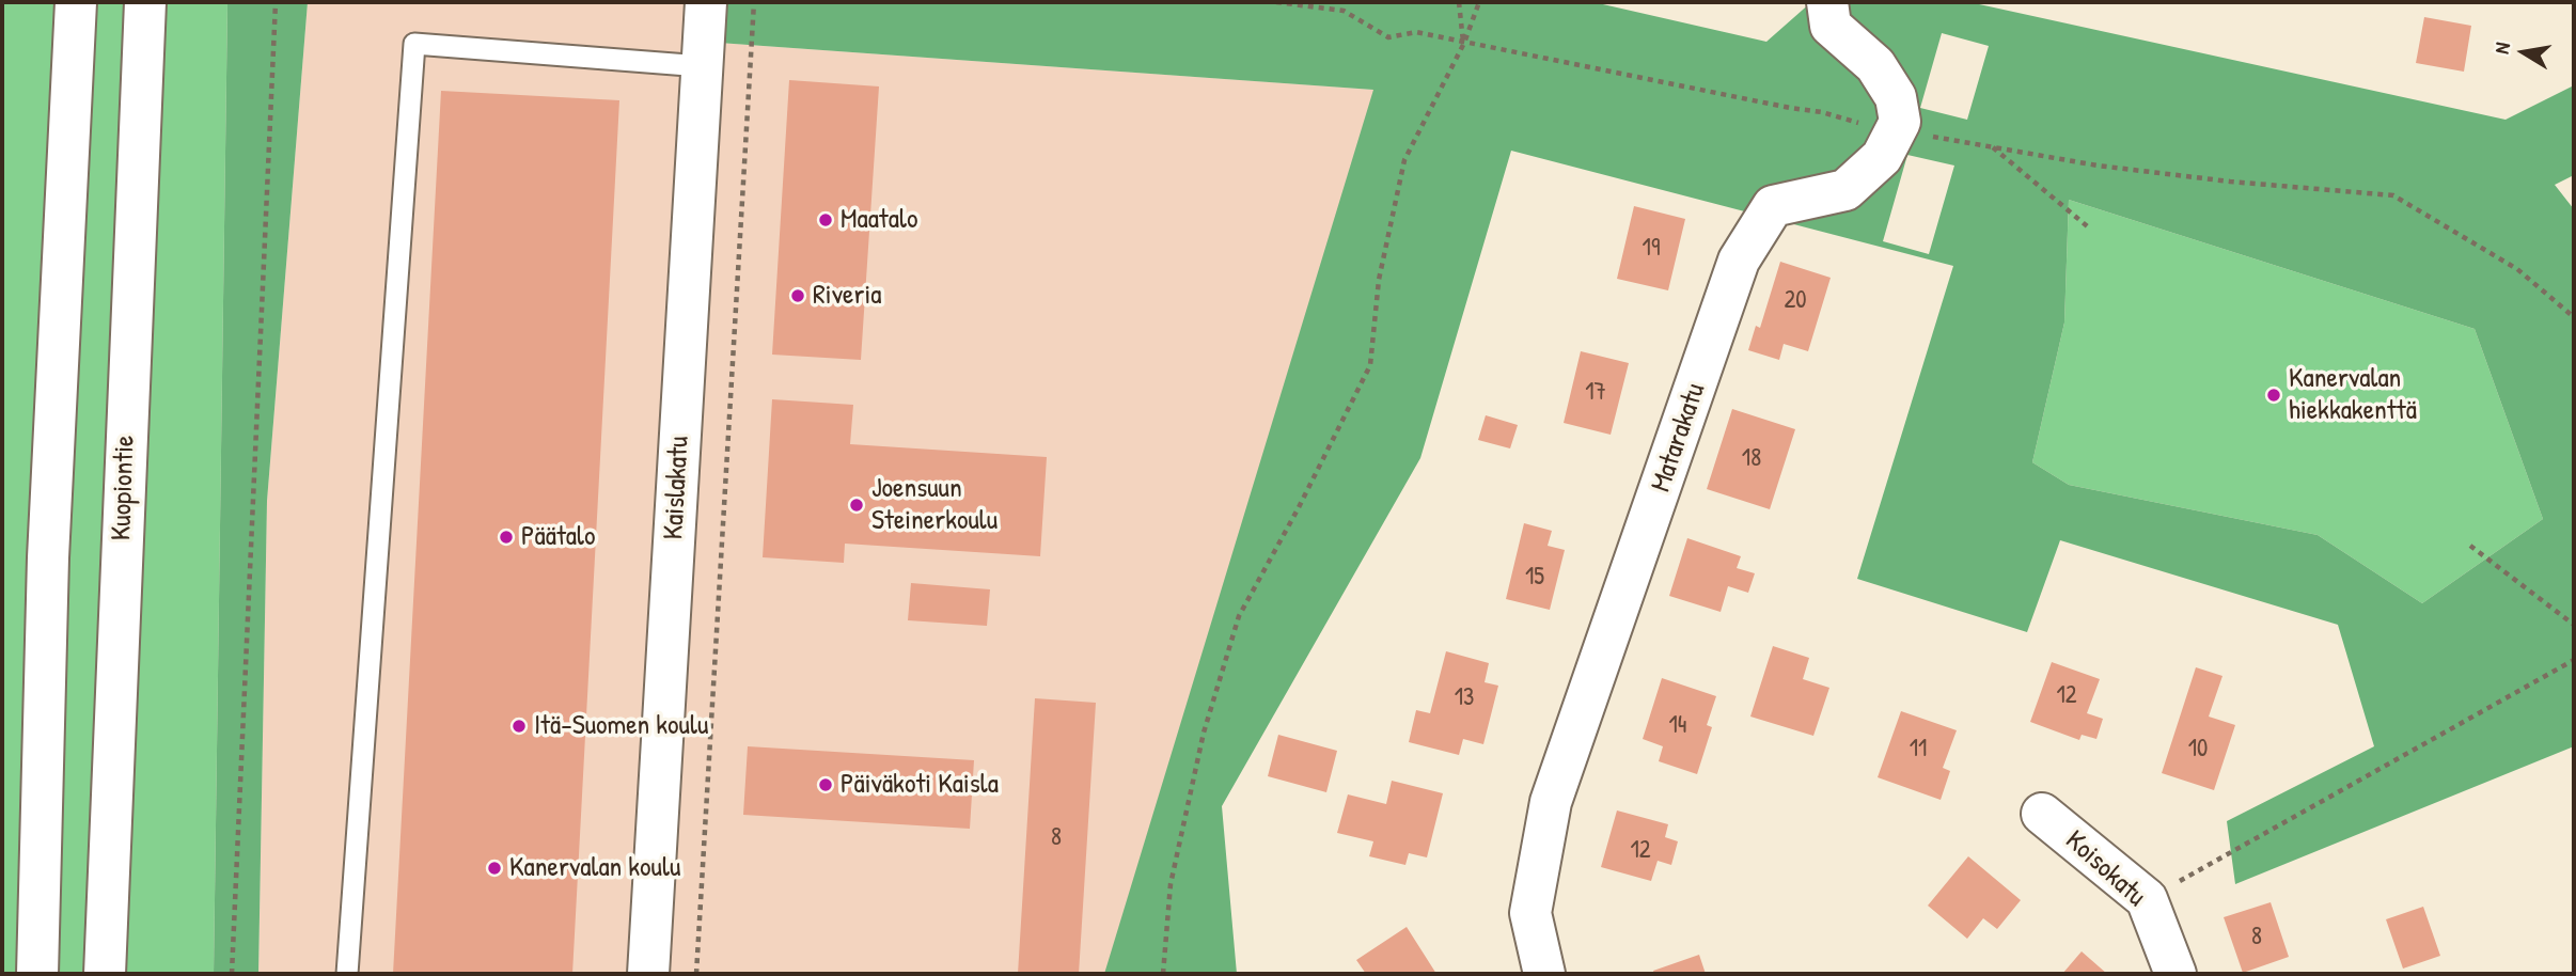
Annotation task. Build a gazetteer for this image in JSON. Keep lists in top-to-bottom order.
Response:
{
  "streets": {
    "main road": [
      "Matarakatu",
      "Kuopiontie",
      "Kaislakatu",
      "Koisokatu"
    ]
  },
  "places": [
    "Maatalo",
    "Riveria",
    "Kanervalan hiekkakenttä",
    "Joensuun Steinerkoulu",
    "Päätalo",
    "Itä-Suomen koulu",
    "Päiväkoti Kaisla",
    "Kanervalan koulu"
  ],
  "house_numbers": [
    "19",
    "20",
    "17",
    "18",
    "15",
    "12",
    "13",
    "14",
    "11",
    "10",
    "8",
    "12",
    "8"
  ],
  "north": "left"
}
